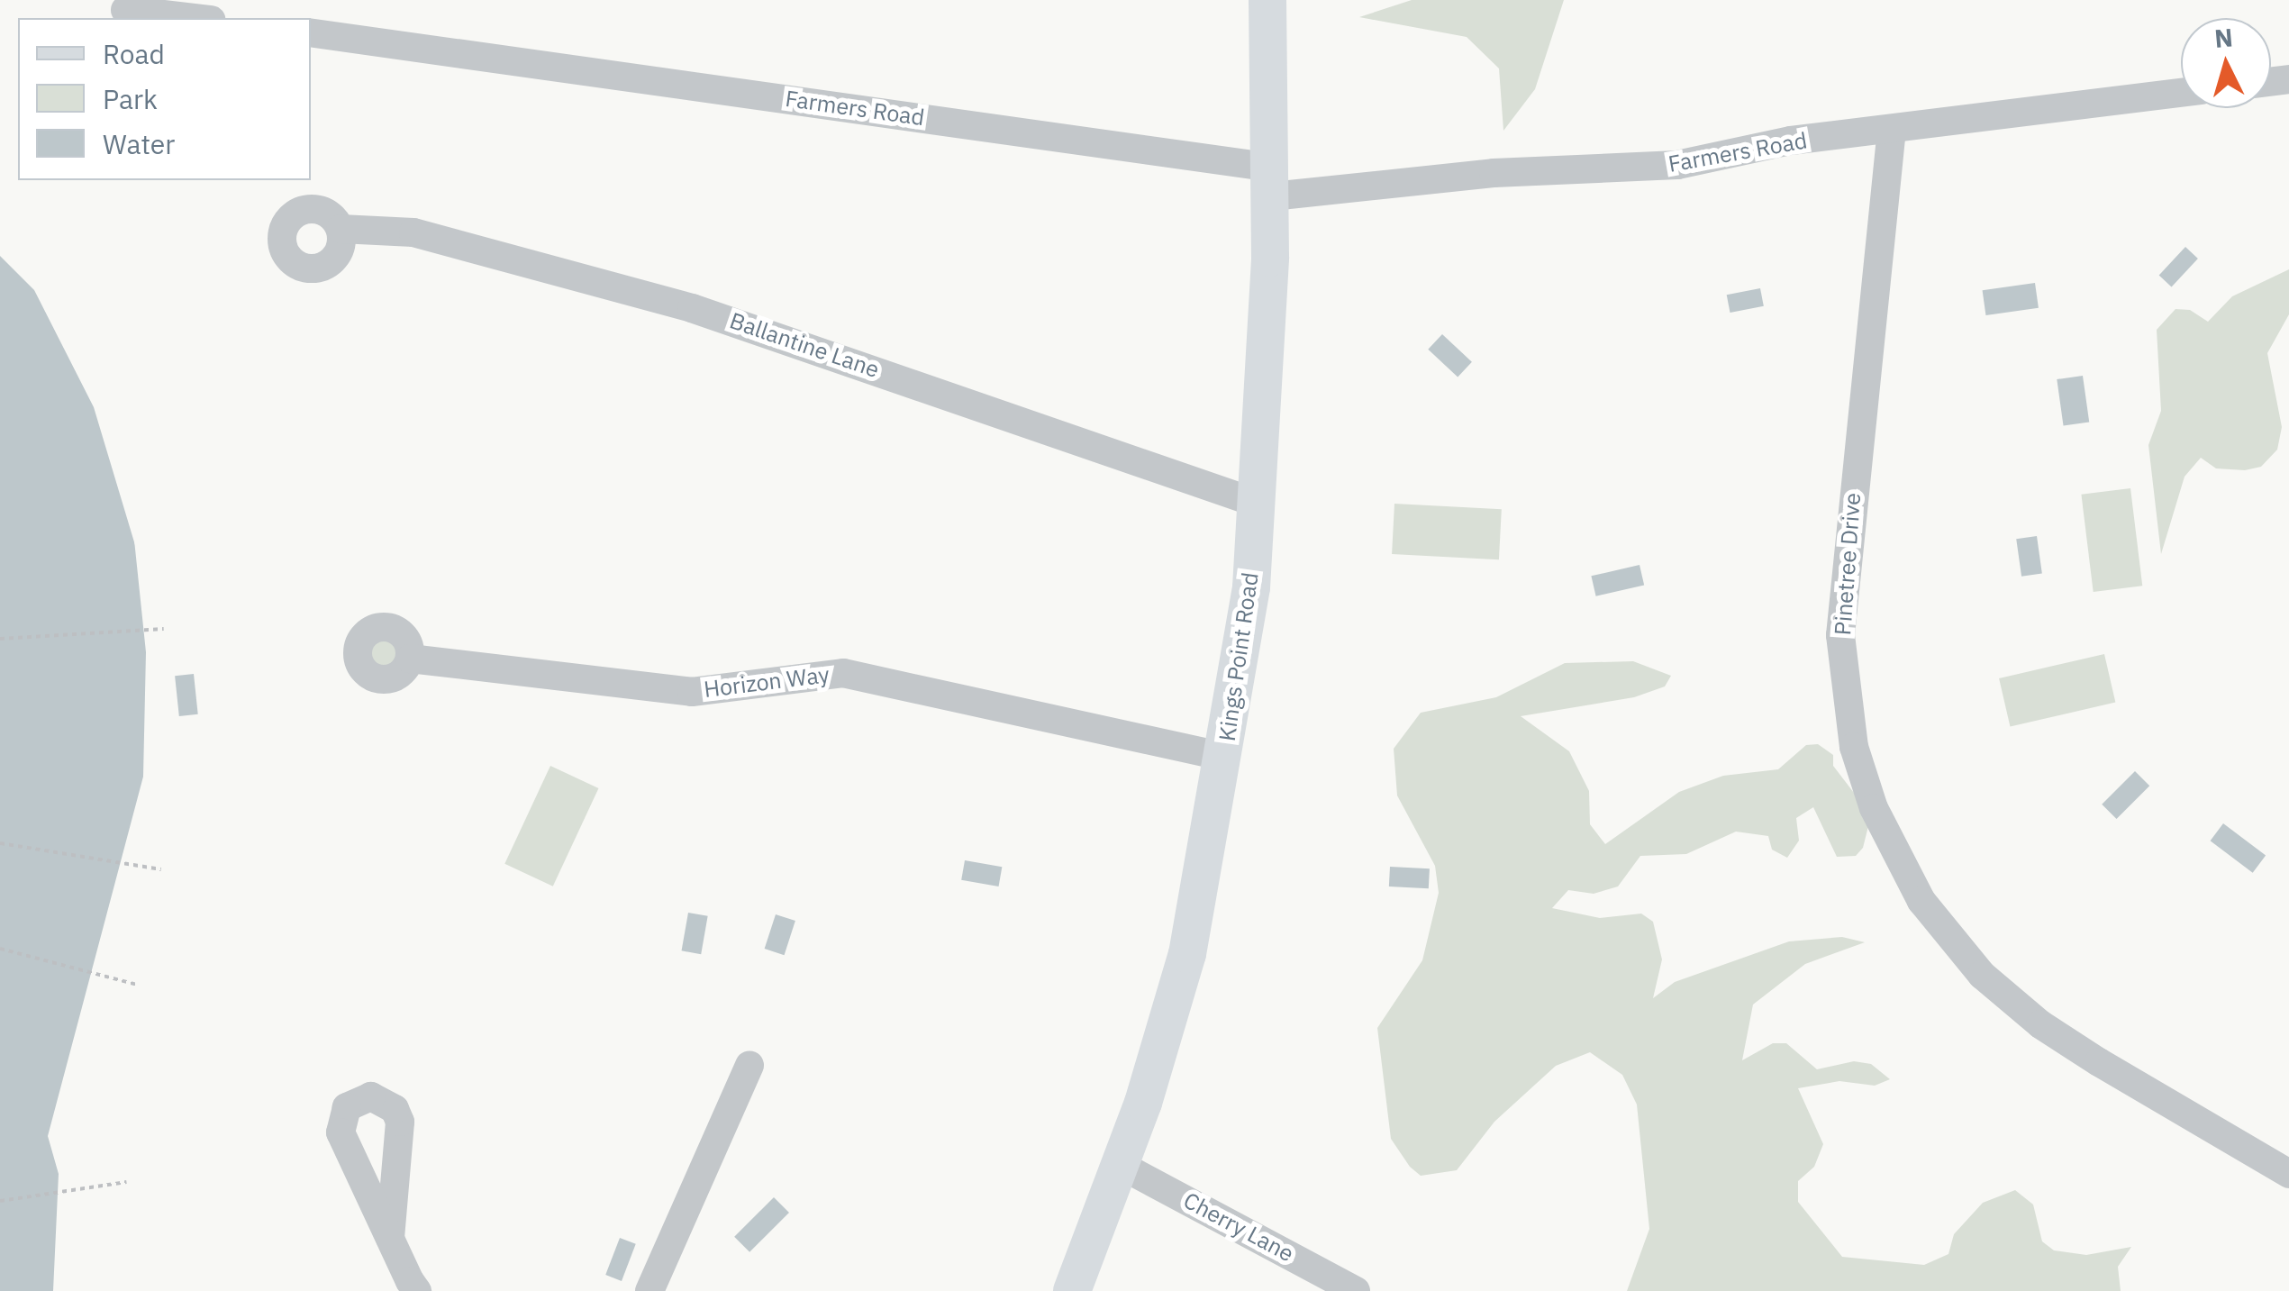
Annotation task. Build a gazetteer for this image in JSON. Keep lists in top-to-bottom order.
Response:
{
  "streets": {
    "main road": ["Kings Point Road"],
    "street": [
      "Farmers Road",
      "Ballantine Lane",
      "Pinetree Drive",
      "Horizon Way",
      "Cherry Lane"
    ]
  },
  "crossings": [
    ["Farmers Road", "Pinetree Drive"],
    ["Farmers Road", "Kings Point Road"],
    ["Ballantine Lane", "Kings Point Road"],
    ["Kings Point Road", "Horizon Way"],
    ["Kings Point Road", "Cherry Lane"]
  ],
  "legend": ["Road", "Park", "Water"],
  "north": "top"
}
